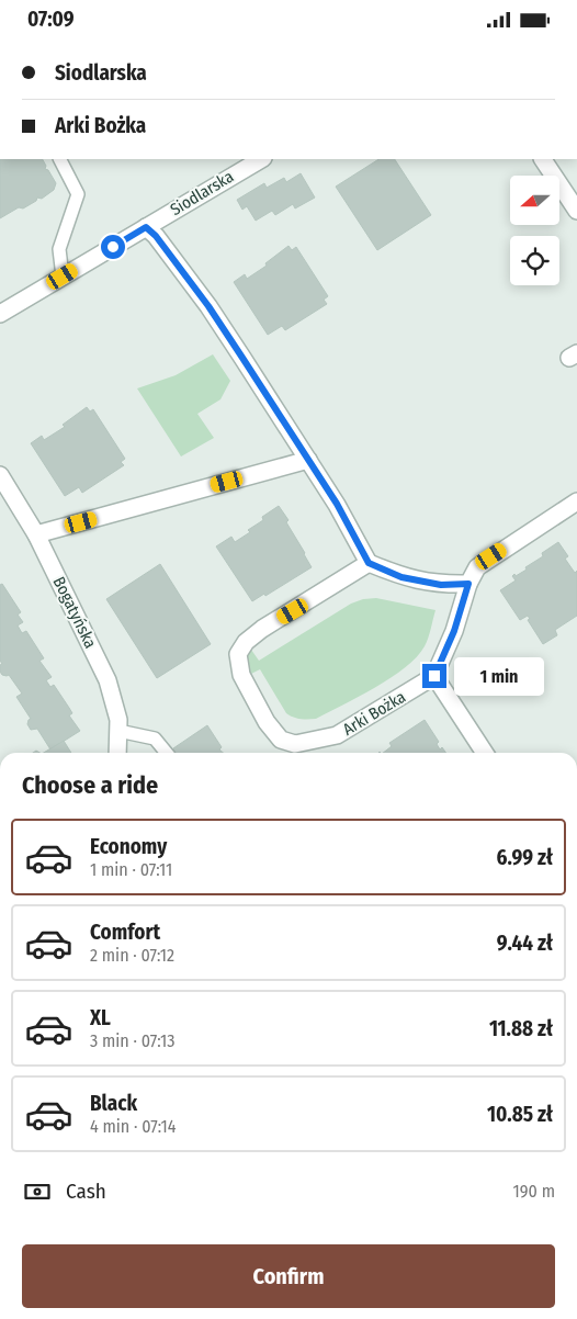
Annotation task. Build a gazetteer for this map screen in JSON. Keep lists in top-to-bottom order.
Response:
{
  "streets": {
    "street": ["Siodlarska", "Bogatyńska", "Arki Bożka"]
  },
  "north": "left",
  "page": {
    "status": "07:09",
    "banner": ["Siodlarska", "Arki Bożka"],
    "bubble": "1 min",
    "heading": "Choose a ride",
    "list": [
      {
        "name": "Economy",
        "note": "1 min · 07:11",
        "value": "6.99 zł"
      },
      {
        "name": "Comfort",
        "note": "2 min · 07:12",
        "value": "9.44 zł"
      },
      {
        "name": "XL",
        "note": "3 min · 07:13",
        "value": "11.88 zł"
      },
      {
        "name": "Black",
        "note": "4 min · 07:14",
        "value": "10.85 zł"
      }
    ],
    "pay": ["Cash", "190 m"],
    "buttons": "Confirm"
  }
}
